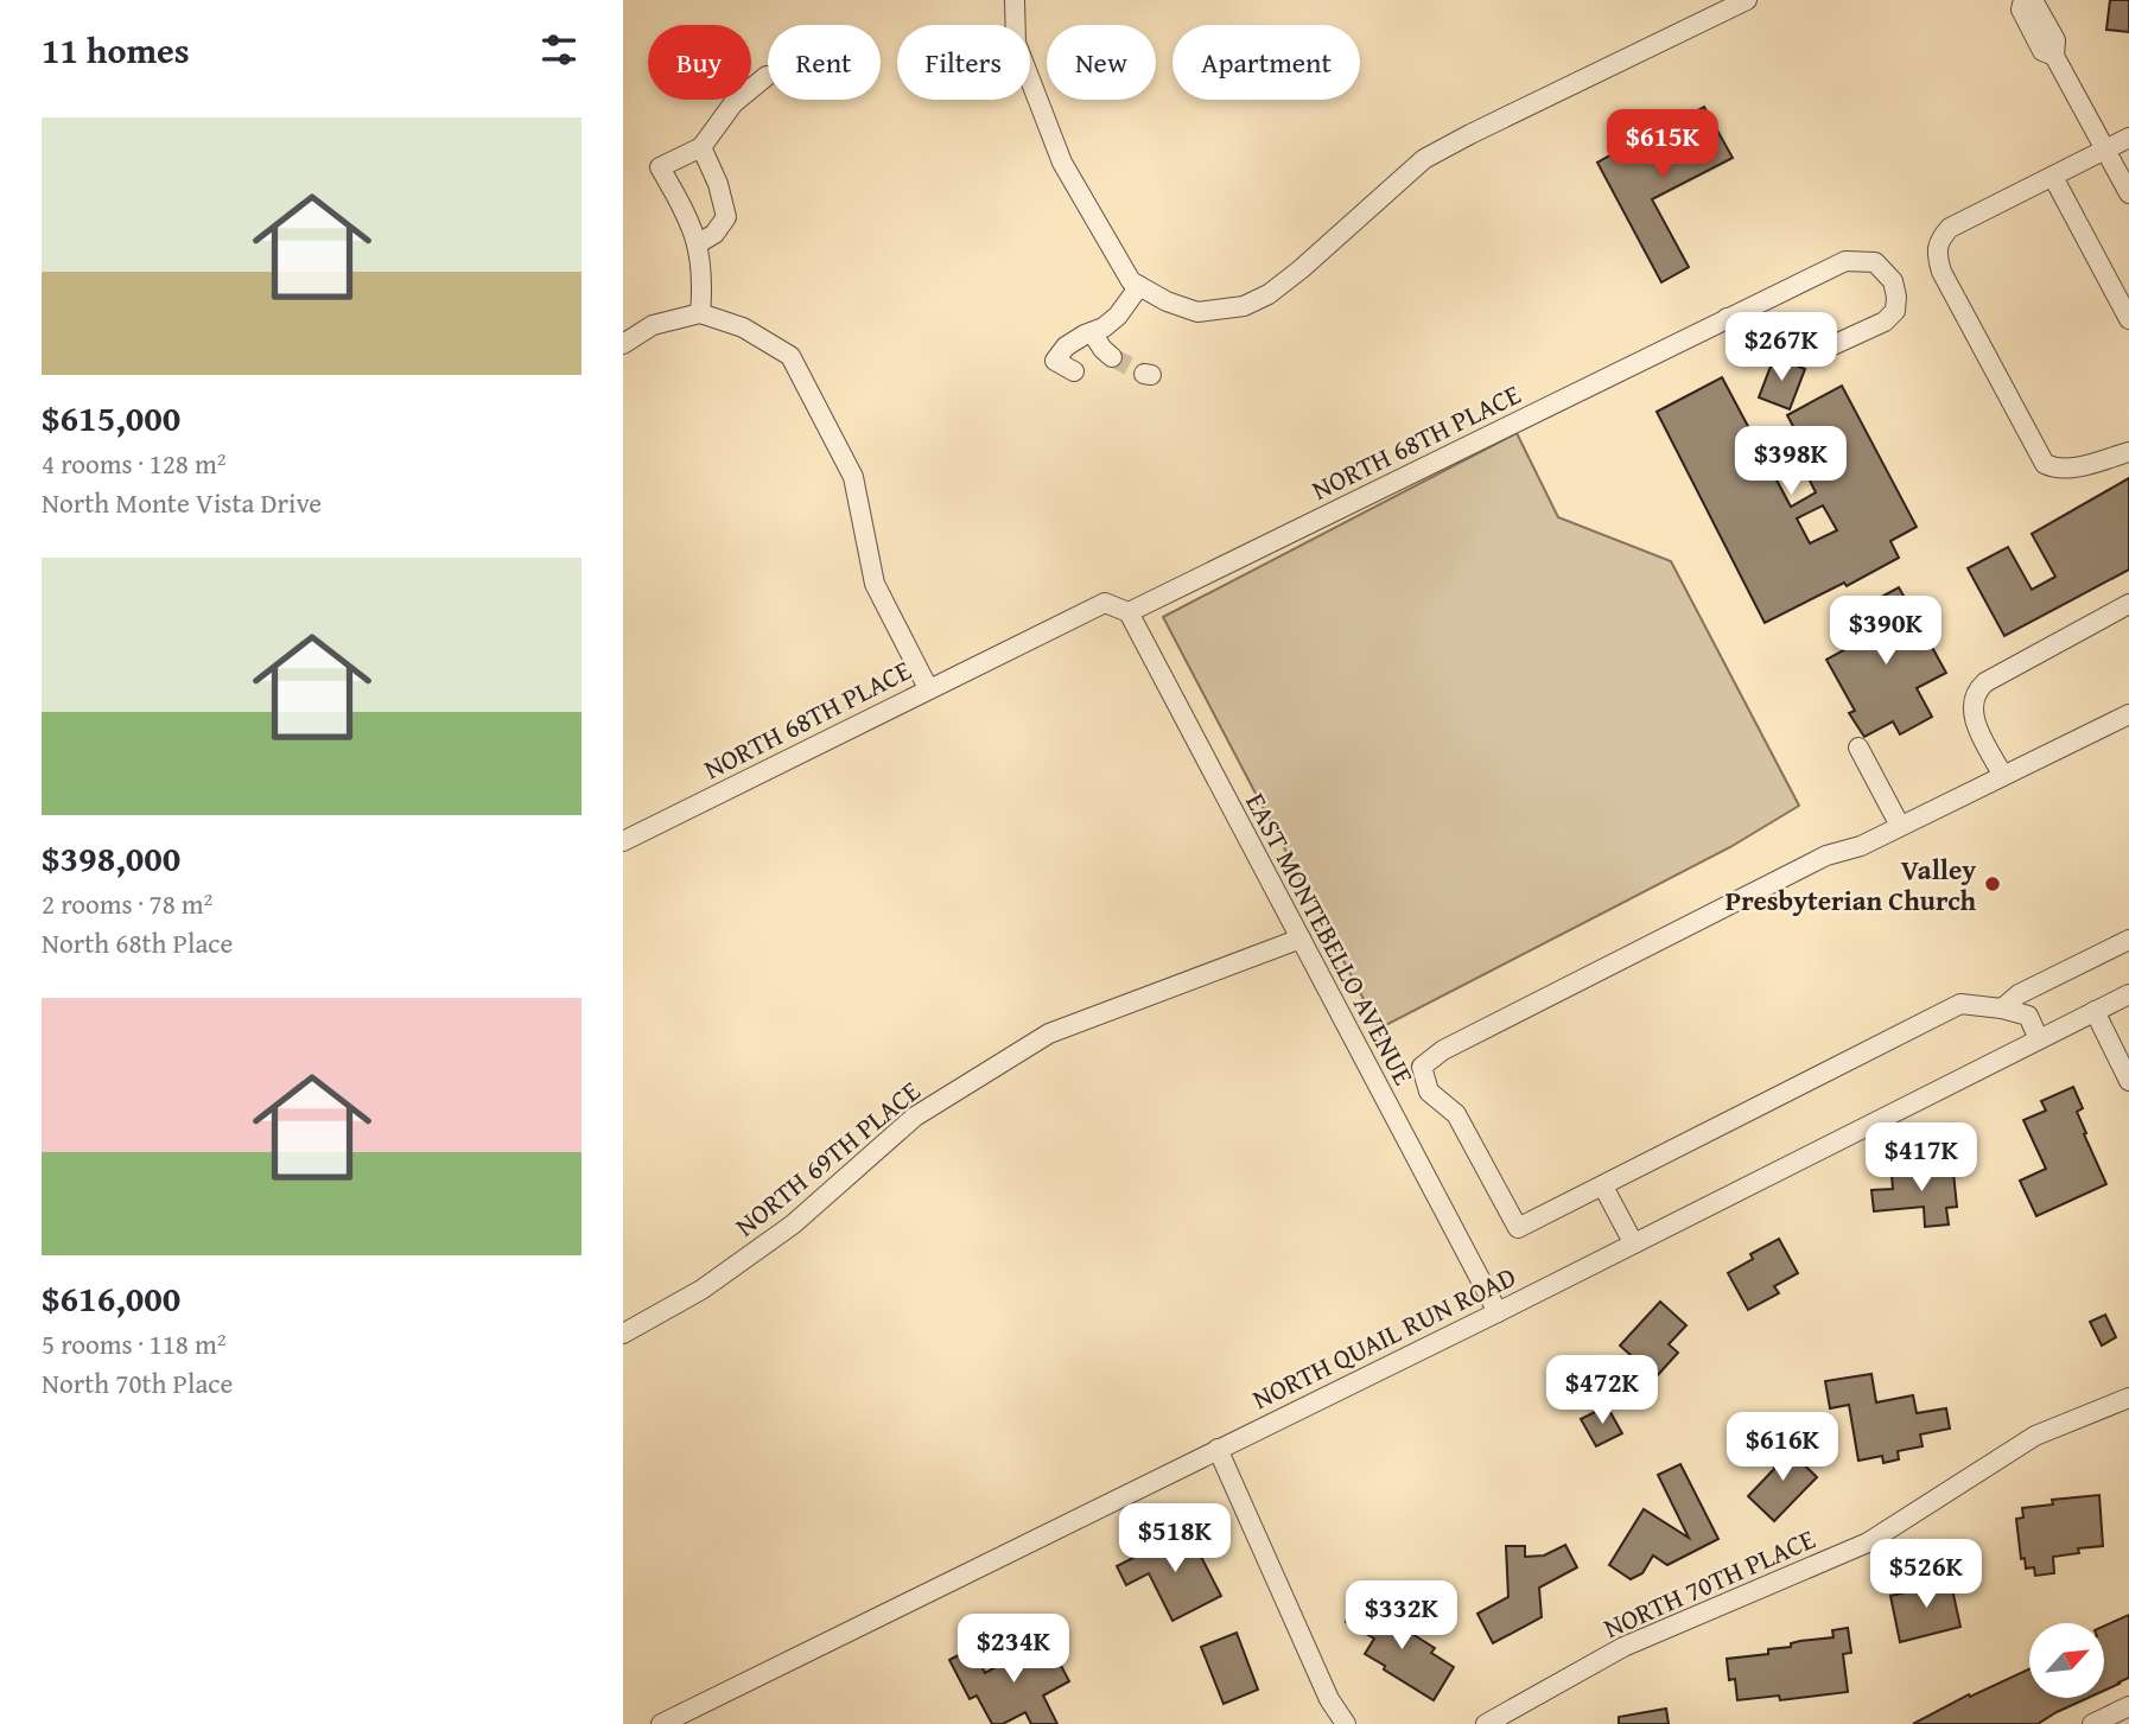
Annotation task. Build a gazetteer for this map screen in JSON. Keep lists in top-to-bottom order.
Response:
{
  "streets": {
    "street": [
      "NORTH 68TH PLACE",
      "EAST MONTEBELLO AVENUE",
      "NORTH 69TH PLACE",
      "NORTH QUAIL RUN ROAD",
      "NORTH 70TH PLACE"
    ]
  },
  "crossings": [
    ["NORTH 68TH PLACE", "EAST MONTEBELLO AVENUE"],
    ["EAST MONTEBELLO AVENUE", "NORTH 69TH PLACE"],
    ["EAST MONTEBELLO AVENUE", "NORTH QUAIL RUN ROAD"]
  ],
  "places": ["Valley Presbyterian Church"],
  "north": "top right",
  "page": {
    "heading": "11 homes",
    "chip": [
      "Buy",
      "Rent",
      "Filters",
      "New",
      "Apartment"
    ],
    "list": [
      {
        "name": "$615,000",
        "note": "4 rooms · 128 m² · North Monte Vista Drive"
      },
      {
        "name": "$398,000",
        "note": "2 rooms · 78 m² · North 68th Place"
      },
      {
        "name": "$616,000",
        "note": "5 rooms · 118 m² · North 70th Place"
      }
    ],
    "price": [
      "$615K",
      "$267K",
      "$398K",
      "$390K",
      "$417K",
      "$472K",
      "$616K",
      "$518K",
      "$526K",
      "$332K",
      "$234K"
    ]
  }
}
